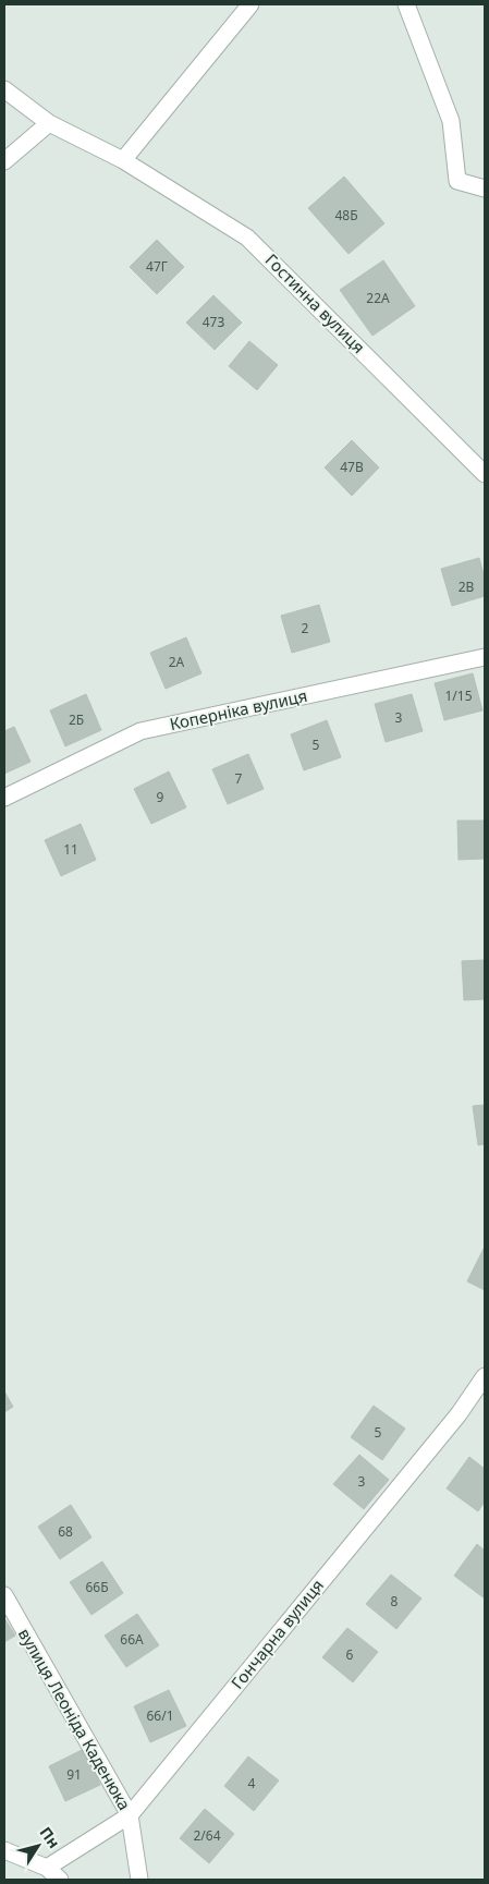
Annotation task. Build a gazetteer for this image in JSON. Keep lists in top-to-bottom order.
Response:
{
  "streets": {
    "street": [
      "Гостинна вулиця",
      "Коперніка вулиця",
      "Гончарна вулиця",
      "вулиця Леоніда Каденюка"
    ]
  },
  "crossings": [
    ["Гончарна вулиця", "вулиця Леоніда Каденюка"]
  ],
  "house_numbers": [
    "48Б",
    "47Г",
    "22А",
    "47З",
    "47В",
    "2В",
    "2",
    "2А",
    "1/15",
    "3",
    "2Б",
    "5",
    "7",
    "9",
    "11",
    "5",
    "3",
    "68",
    "66Б",
    "8",
    "66А",
    "6",
    "66/1",
    "91",
    "4",
    "2/64"
  ],
  "north": "top right"
}
